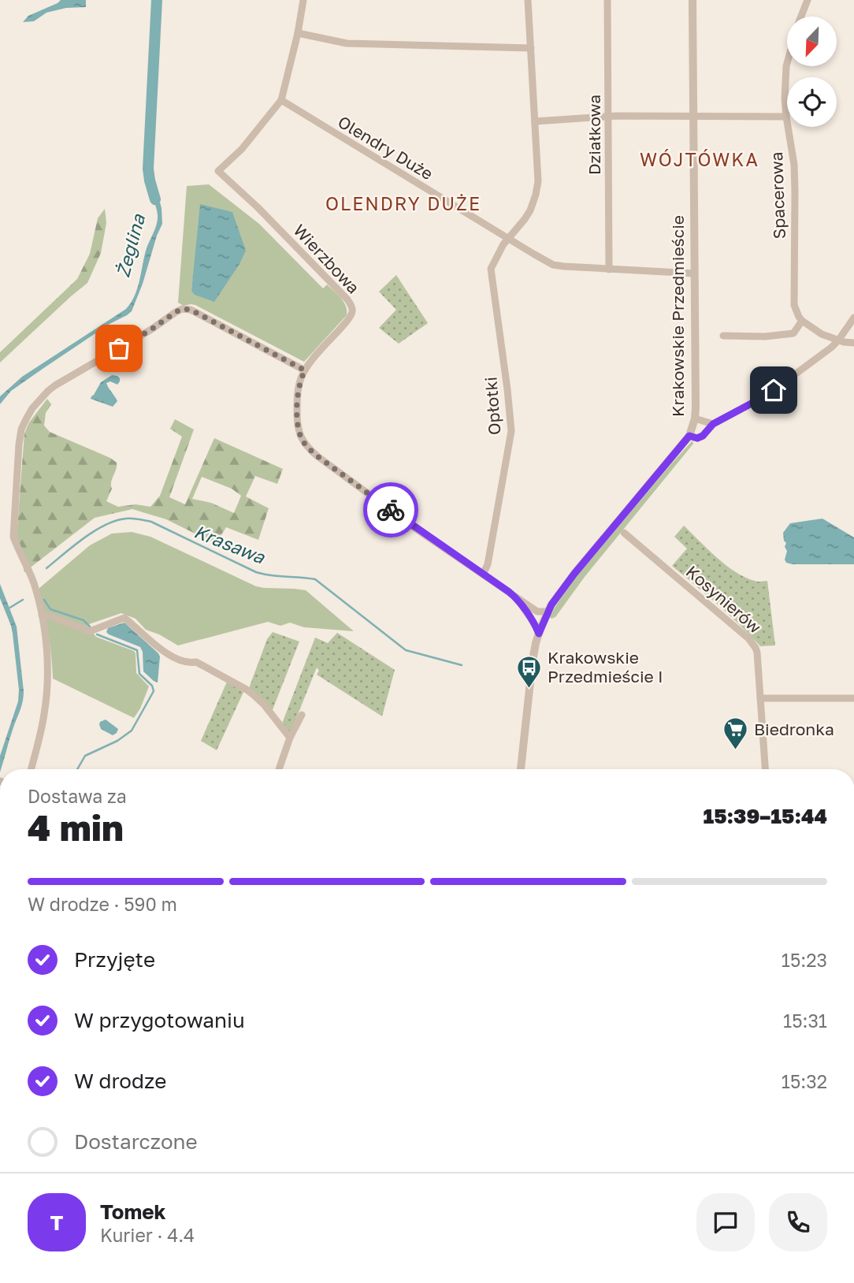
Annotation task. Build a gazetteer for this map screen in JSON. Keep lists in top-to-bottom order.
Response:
{
  "streets": {
    "street": [
      "Działkowa",
      "Olendry Duże",
      "Spacerowa",
      "Wierzbowa",
      "Krakowskie Przedmieście",
      "Opłotki",
      "Kosynierów"
    ]
  },
  "crossings": [
    ["Działkowa", "Olendry Duże"],
    ["Olendry Duże", "Wierzbowa"],
    ["Olendry Duże", "Krakowskie Przedmieście"],
    ["Olendry Duże", "Opłotki"],
    ["Wierzbowa", "Krakowskie Przedmieście"],
    ["Wierzbowa", "Opłotki"]
  ],
  "districts": ["WÓJTÓWKA", "OLENDRY DUŻE"],
  "water": ["Żeglina", "Krasawa"],
  "places": {
    "bus stop": ["Krakowskie Przedmieście I"],
    "supermarket": ["Biedronka"]
  },
  "north": "bottom left",
  "page": {
    "heading": ["4 min", "Dostawa za", "15:39–15:44"],
    "panel": ["Tomek", "Kurier · 4.4"],
    "bar": "W drodze · 590 m",
    "list": [
      ["Przyjęte", "15:23"],
      ["W przygotowaniu", "15:31"],
      ["W drodze", "15:32"],
      "Dostarczone"
    ],
    "round": "T"
  }
}
